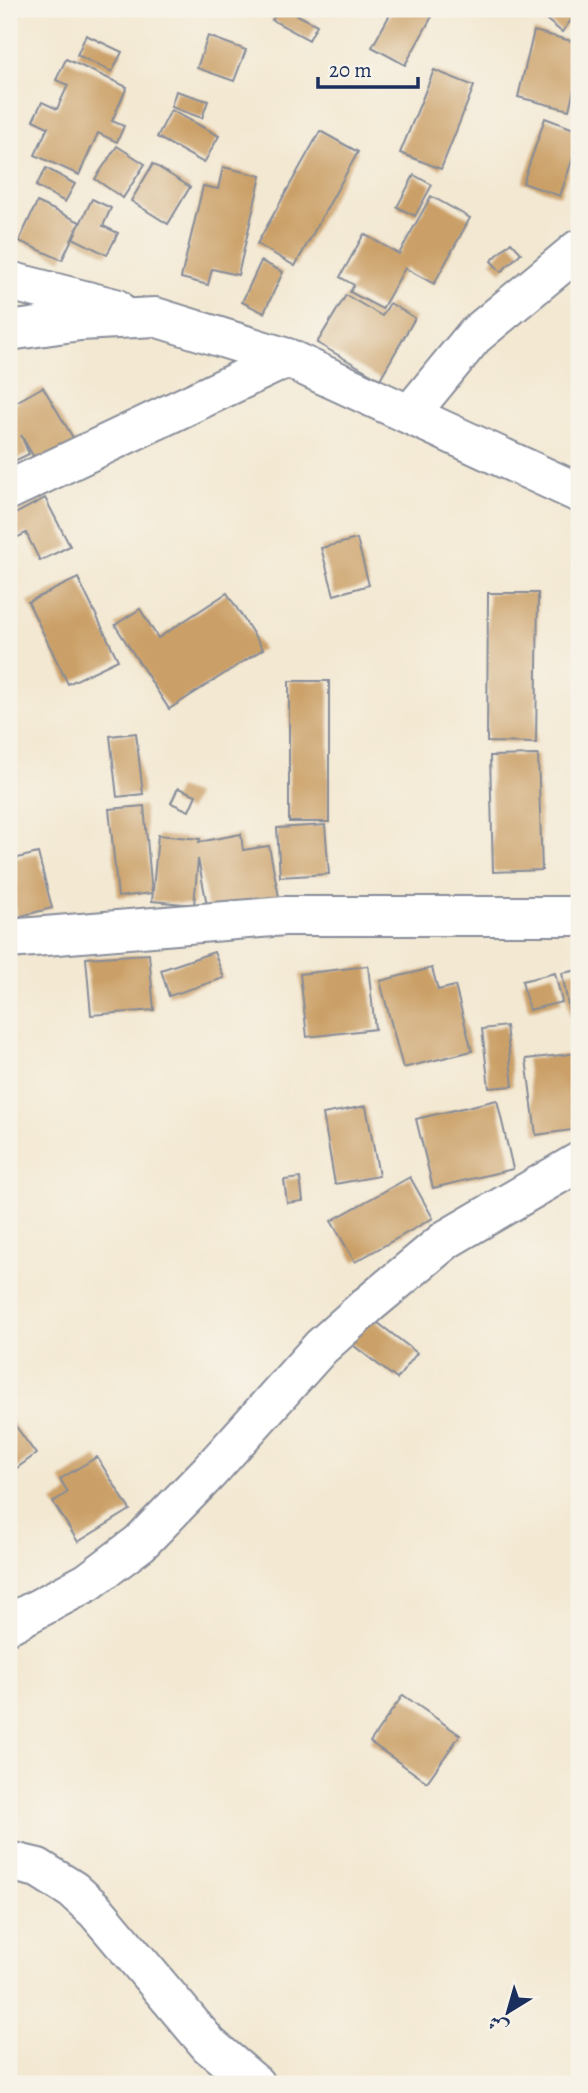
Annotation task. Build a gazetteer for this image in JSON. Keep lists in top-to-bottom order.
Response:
{
  "scale_bar": "20 m",
  "north": "bottom left"
}
